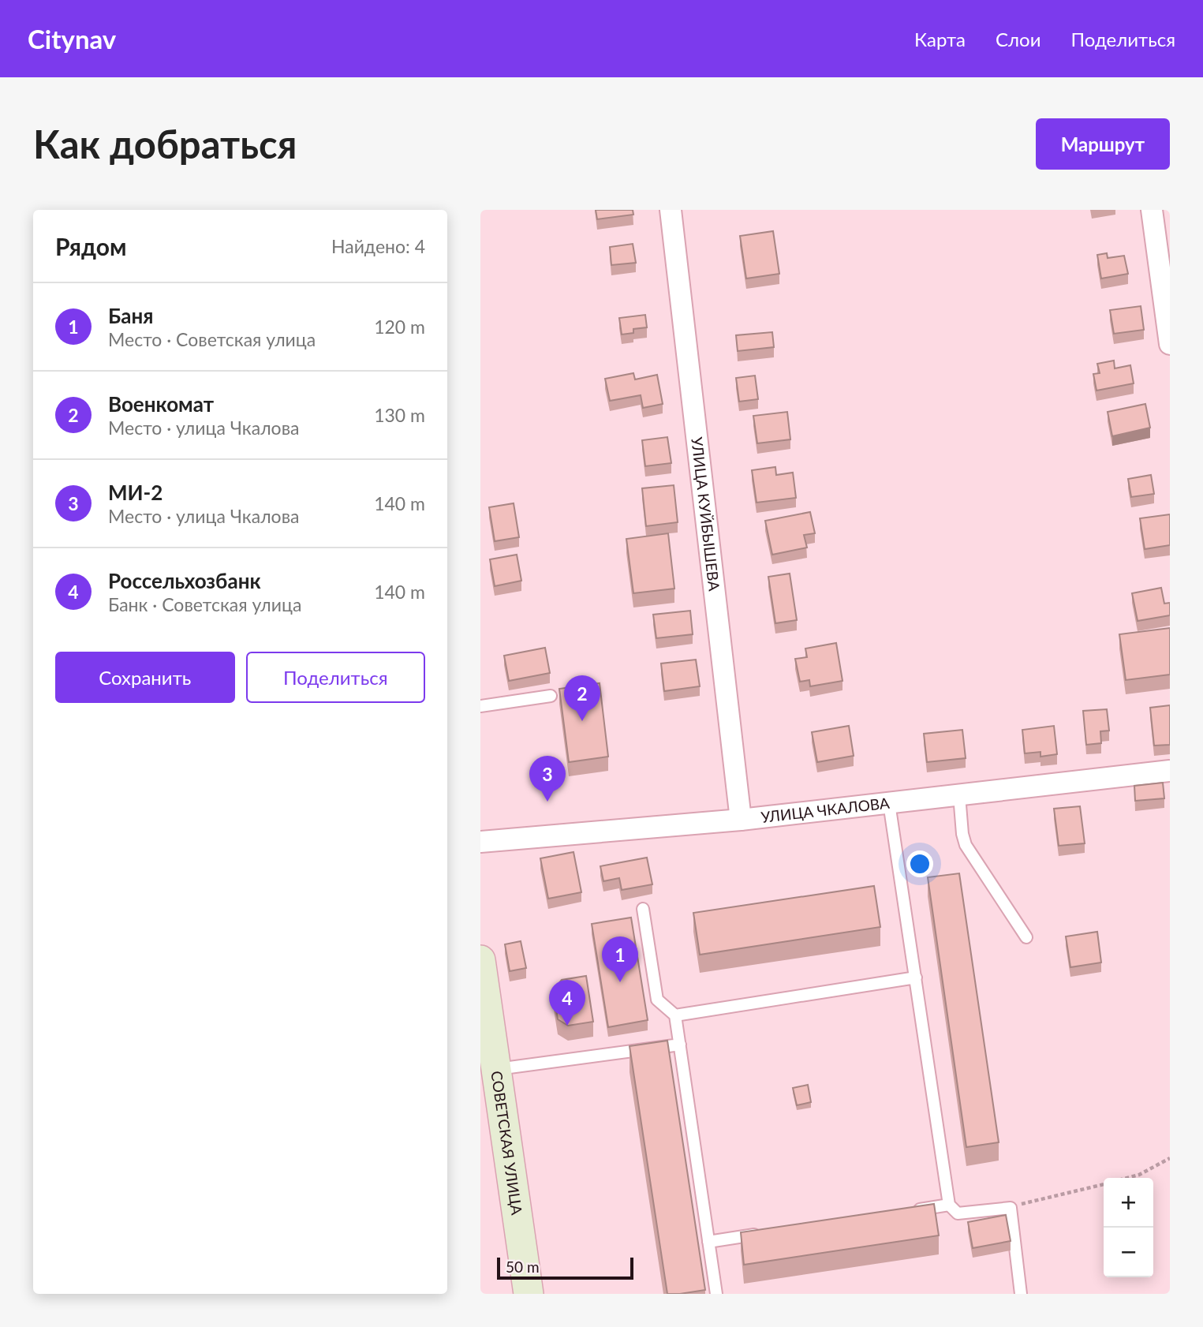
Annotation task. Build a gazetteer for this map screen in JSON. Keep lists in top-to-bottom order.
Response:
{
  "streets": {
    "street": ["УЛИЦА КУЙБЫШЕВА", "УЛИЦА ЧКАЛОВА", "СОВЕТСКАЯ УЛИЦА"]
  },
  "crossings": [
    ["УЛИЦА КУЙБЫШЕВА", "УЛИЦА ЧКАЛОВА"]
  ],
  "scale_bar": "50 m",
  "page": {
    "header": "Citynav",
    "nav": ["Карта", "Слои", "Поделиться"],
    "buttons": [
      "Маршрут",
      ["Сохранить", "Поделиться"]
    ],
    "title": "Как добраться",
    "heading": ["Рядом", "Найдено: 4"],
    "list": [
      {
        "mark": "1",
        "name": "Баня",
        "note": "Место · Советская улица",
        "value": "120 m"
      },
      {
        "mark": "2",
        "name": "Военкомат",
        "note": "Место · улица Чкалова",
        "value": "130 m"
      },
      {
        "mark": "3",
        "name": "МИ-2",
        "note": "Место · улица Чкалова",
        "value": "140 m"
      },
      {
        "mark": "4",
        "name": "Россельхозбанк",
        "note": "Банк · Советская улица",
        "value": "140 m"
      }
    ],
    "pins": [
      "2",
      "3",
      "1",
      "4"
    ],
    "map_buttons": ["+", "−"],
    "scale": "50 m"
  }
}
